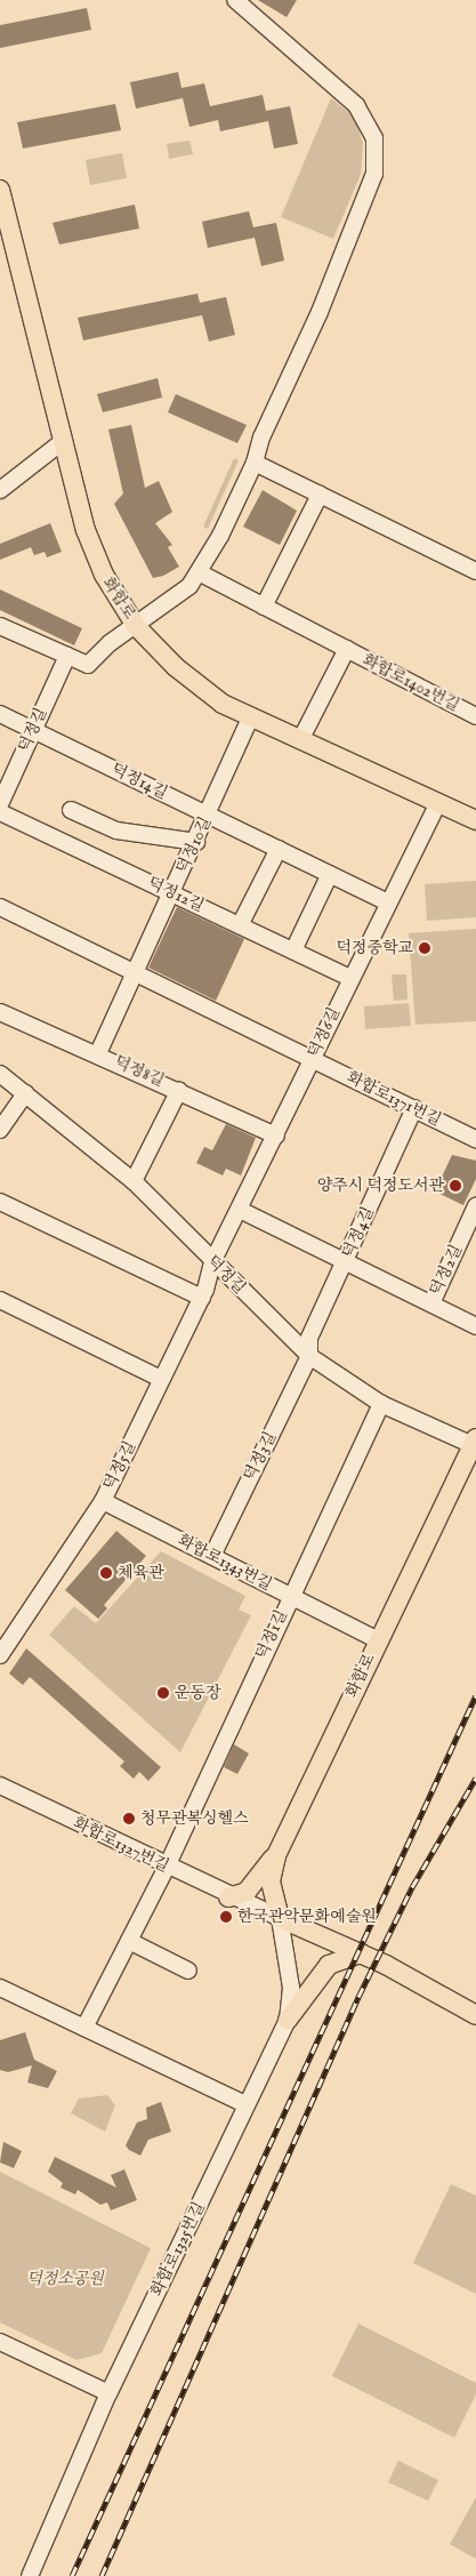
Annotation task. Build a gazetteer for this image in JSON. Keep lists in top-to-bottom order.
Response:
{
  "streets": {
    "main road": ["화합로"],
    "street": [
      "화합로1402번길",
      "덕정길",
      "덕정14길",
      "덕정10길",
      "덕정12길",
      "덕정6길",
      "덕정8길",
      "화합로1371번길",
      "덕정4길",
      "덕정2길",
      "덕정3길",
      "덕정5길",
      "화합로1343번길",
      "덕정1길",
      "화합로1327번길",
      "화합로1325번길"
    ]
  },
  "crossings": [
    ["화합로", "화합로1402번길"],
    ["화합로", "덕정길"],
    ["화합로", "덕정10길"],
    ["화합로", "덕정6길"],
    ["화합로", "화합로1343번길"],
    ["화합로", "화합로1325번길"],
    ["덕정길", "덕정14길"],
    ["덕정길", "덕정6길"],
    ["덕정길", "덕정4길"],
    ["덕정길", "덕정3길"],
    ["덕정길", "덕정5길"],
    ["덕정길", "덕정1길"],
    ["덕정14길", "덕정10길"],
    ["덕정14길", "덕정6길"],
    ["덕정10길", "덕정12길"],
    ["덕정10길", "덕정8길"],
    ["덕정12길", "덕정6길"],
    ["덕정6길", "덕정8길"],
    ["덕정6길", "화합로1371번길"],
    ["덕정6길", "덕정5길"],
    ["화합로1371번길", "덕정4길"],
    ["덕정4길", "덕정3길"],
    ["덕정3길", "화합로1343번길"],
    ["덕정5길", "화합로1343번길"],
    ["화합로1343번길", "덕정1길"],
    ["덕정1길", "화합로1327번길"]
  ],
  "parks": ["덕정소공원"],
  "places": [
    "덕정중학교",
    "양주시 덕정도서관",
    "체육관",
    "운동장",
    "청무관복싱헬스",
    "한국관악문화예술원"
  ]
}
